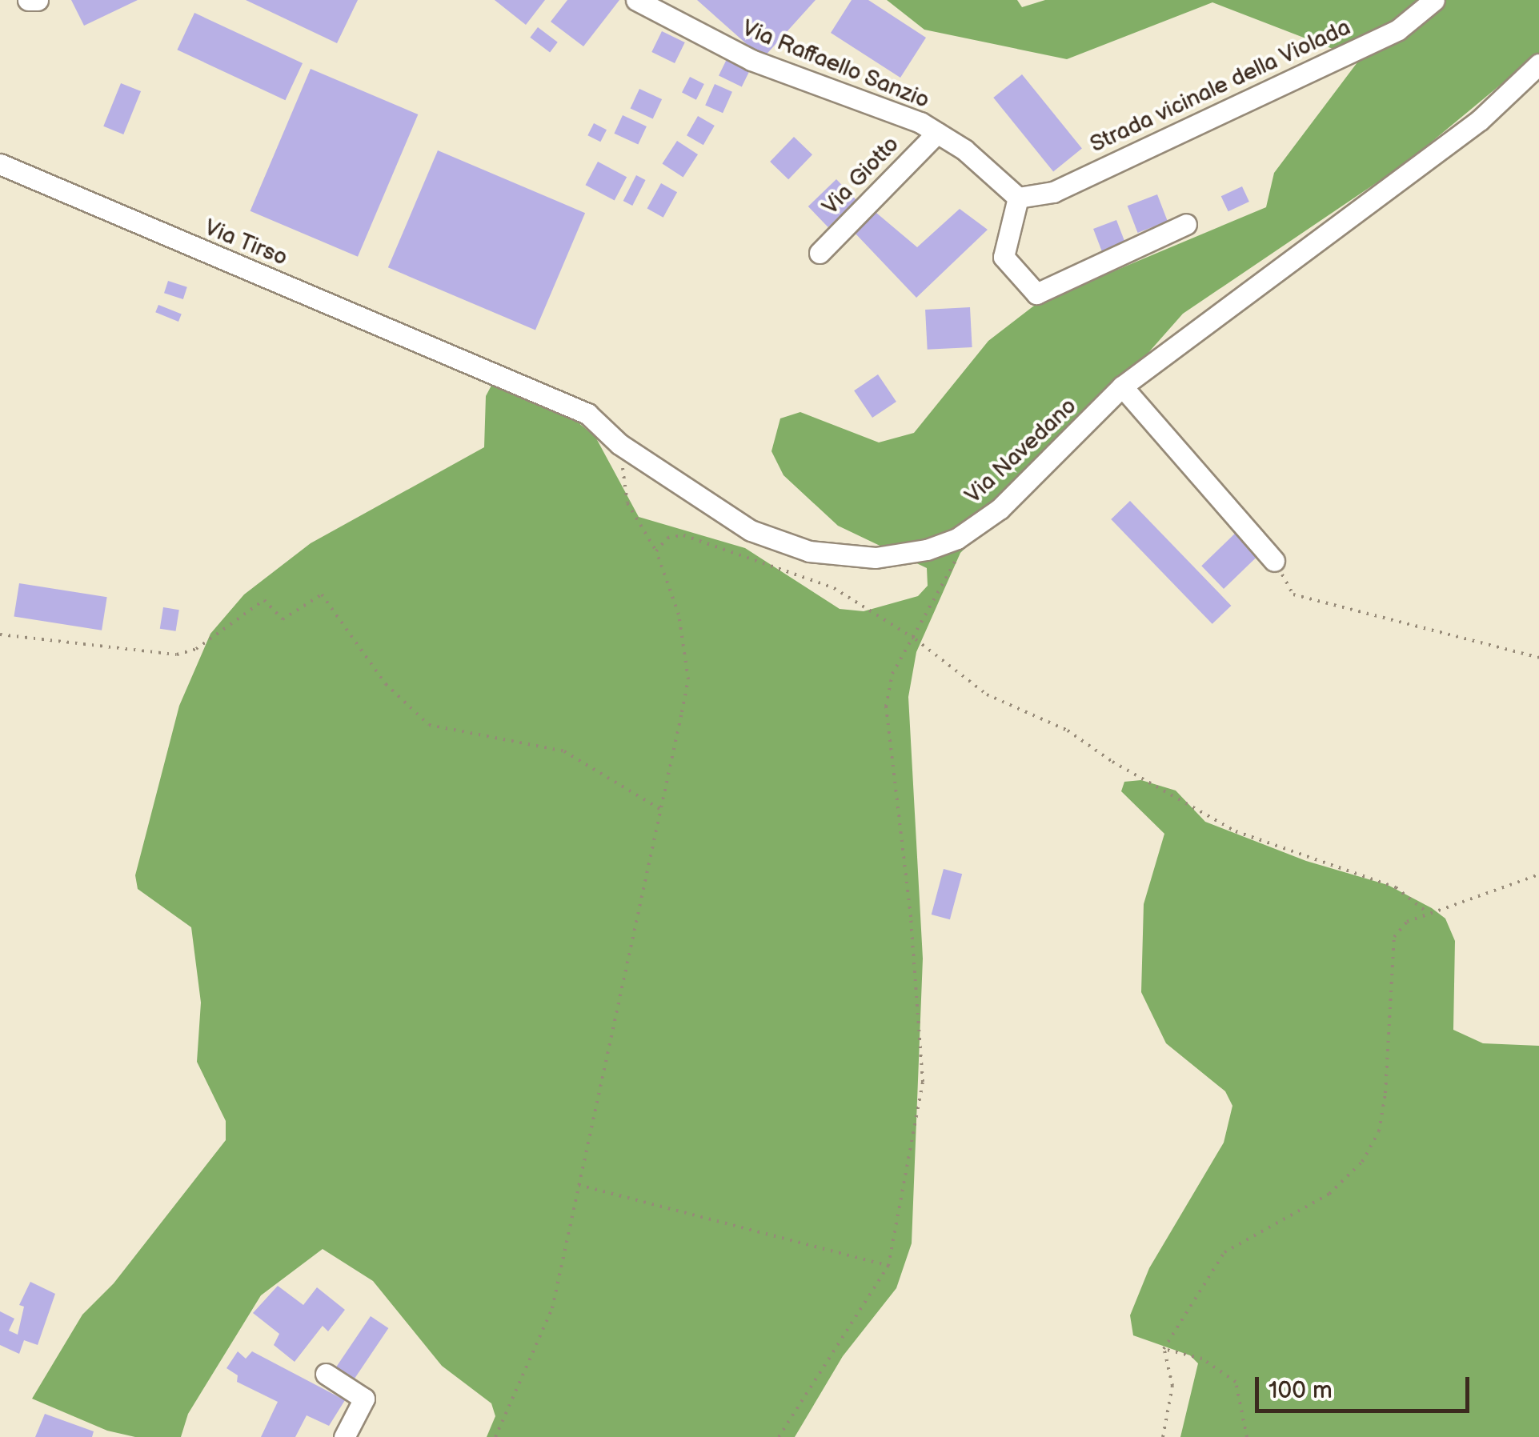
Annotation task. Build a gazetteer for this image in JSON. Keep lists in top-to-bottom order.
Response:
{
  "streets": {
    "street": [
      "Via Raffaello Sanzio",
      "Strada vicinale della Violada",
      "Via Giotto",
      "Via Tirso",
      "Via Navedano"
    ]
  },
  "crossings": [
    ["Via Raffaello Sanzio", "Strada vicinale della Violada"],
    ["Via Raffaello Sanzio", "Via Giotto"],
    ["Via Tirso", "Via Navedano"]
  ],
  "scale_bar": "100 m"
}
